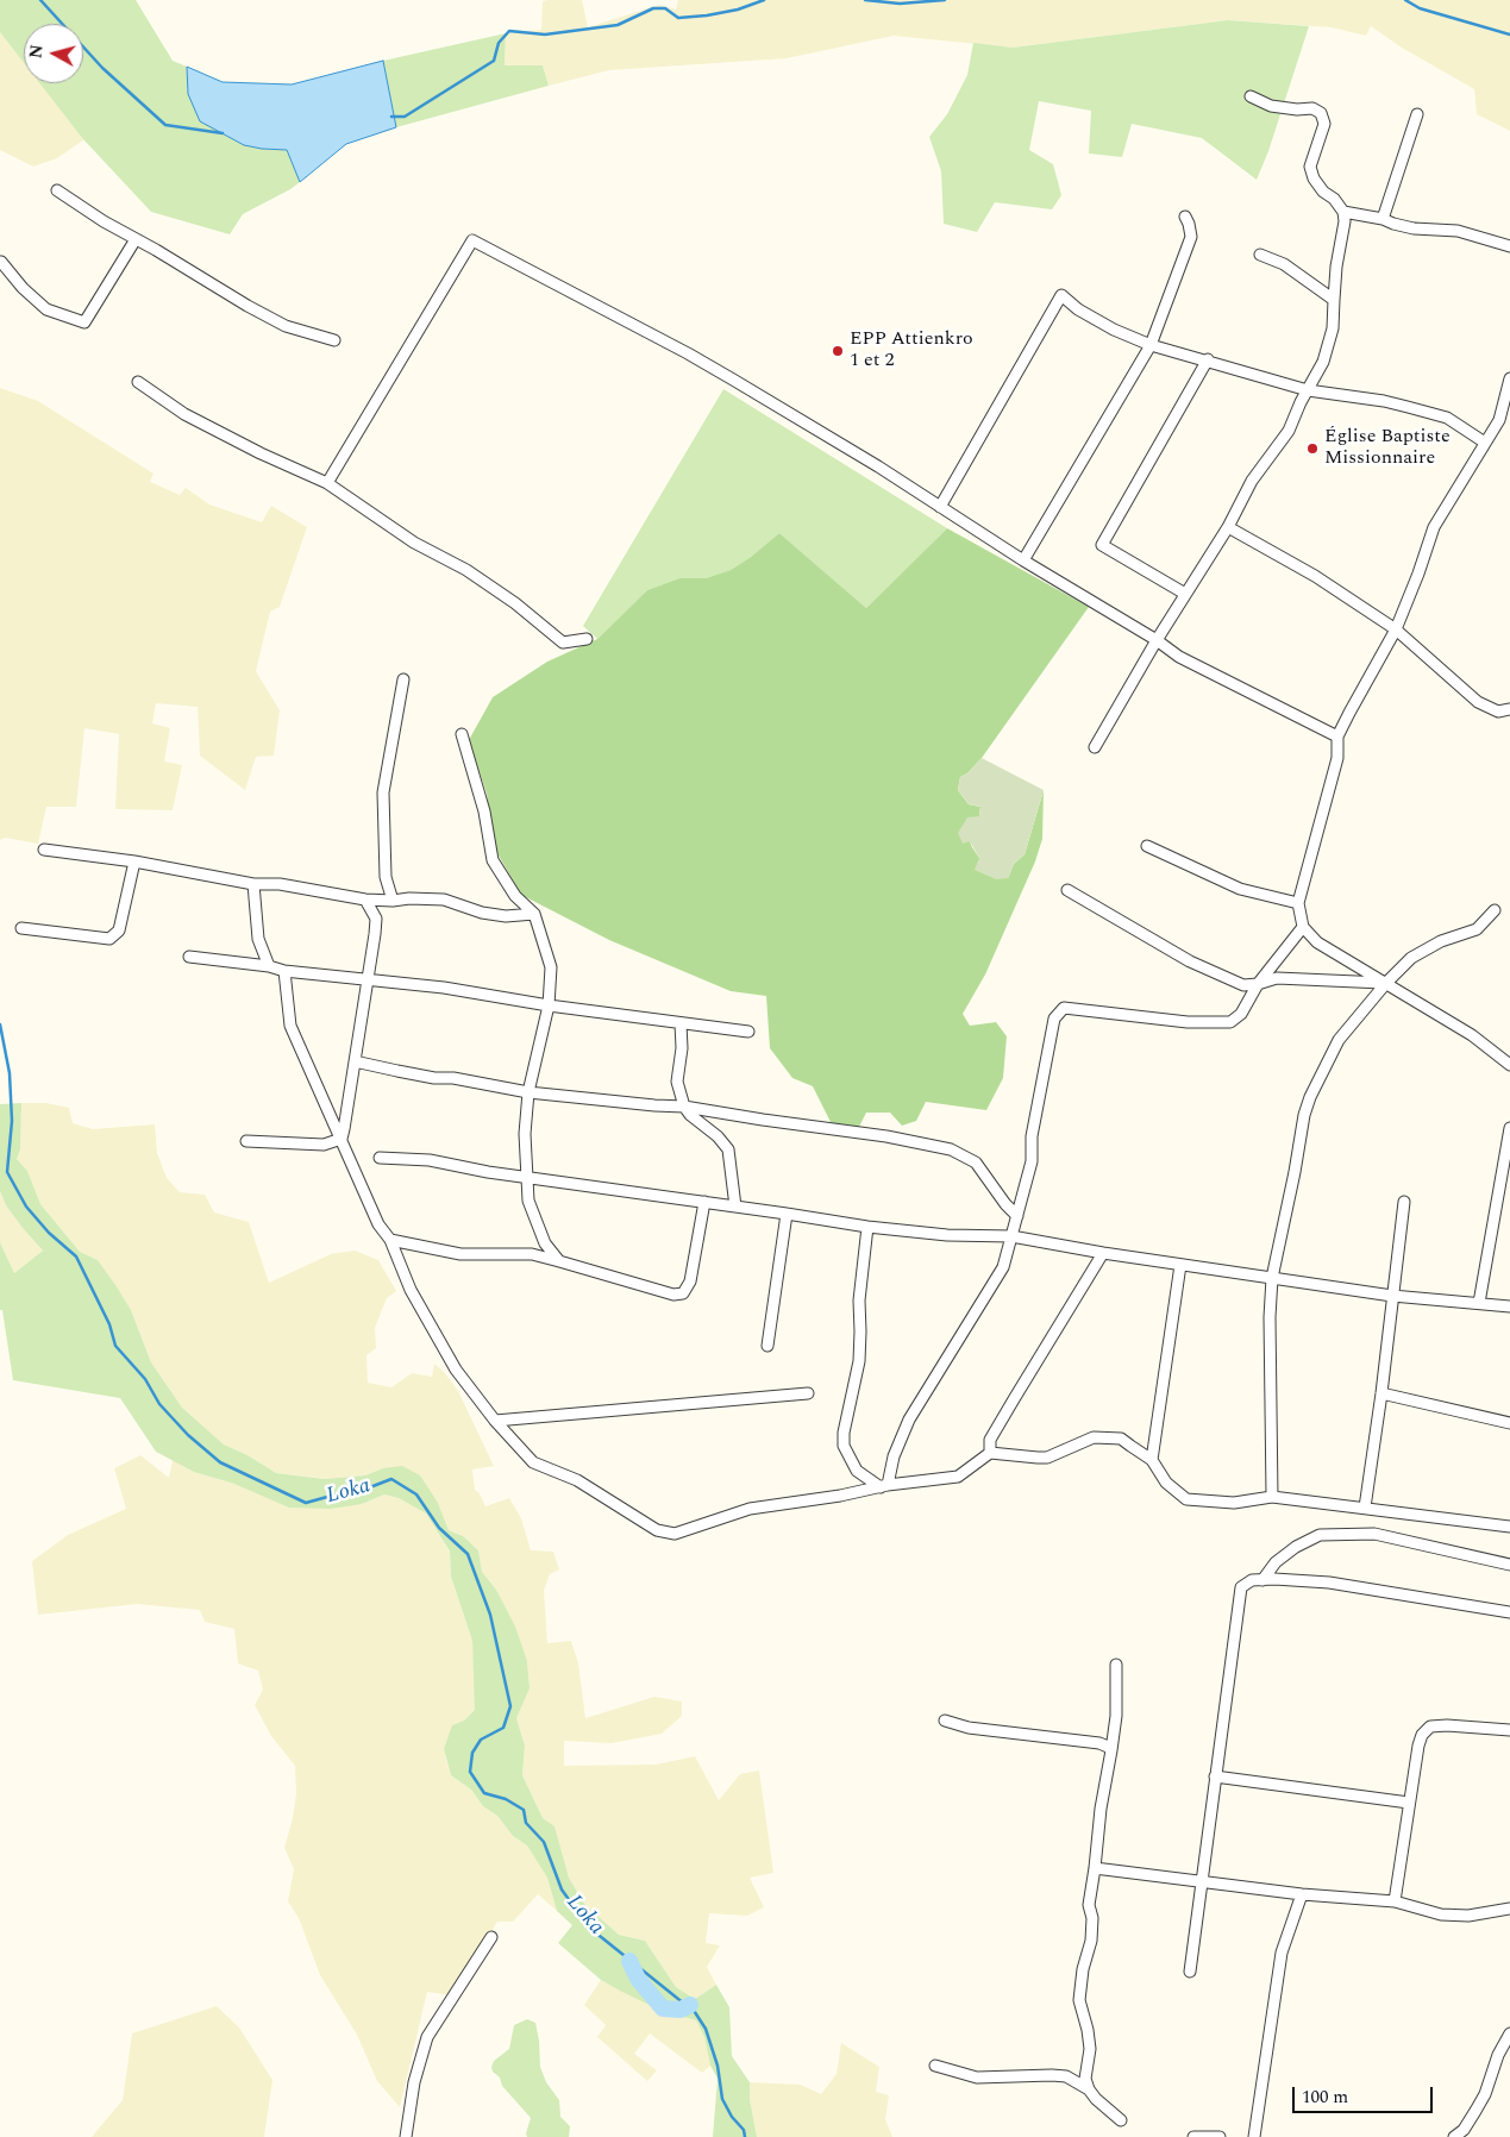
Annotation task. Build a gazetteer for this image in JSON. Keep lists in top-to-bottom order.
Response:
{
  "water": ["Loka"],
  "places": ["EPP Attienkro 1 et 2", "Église Baptiste Missionnaire"],
  "scale_bar": "100 m",
  "north": "left"
}
